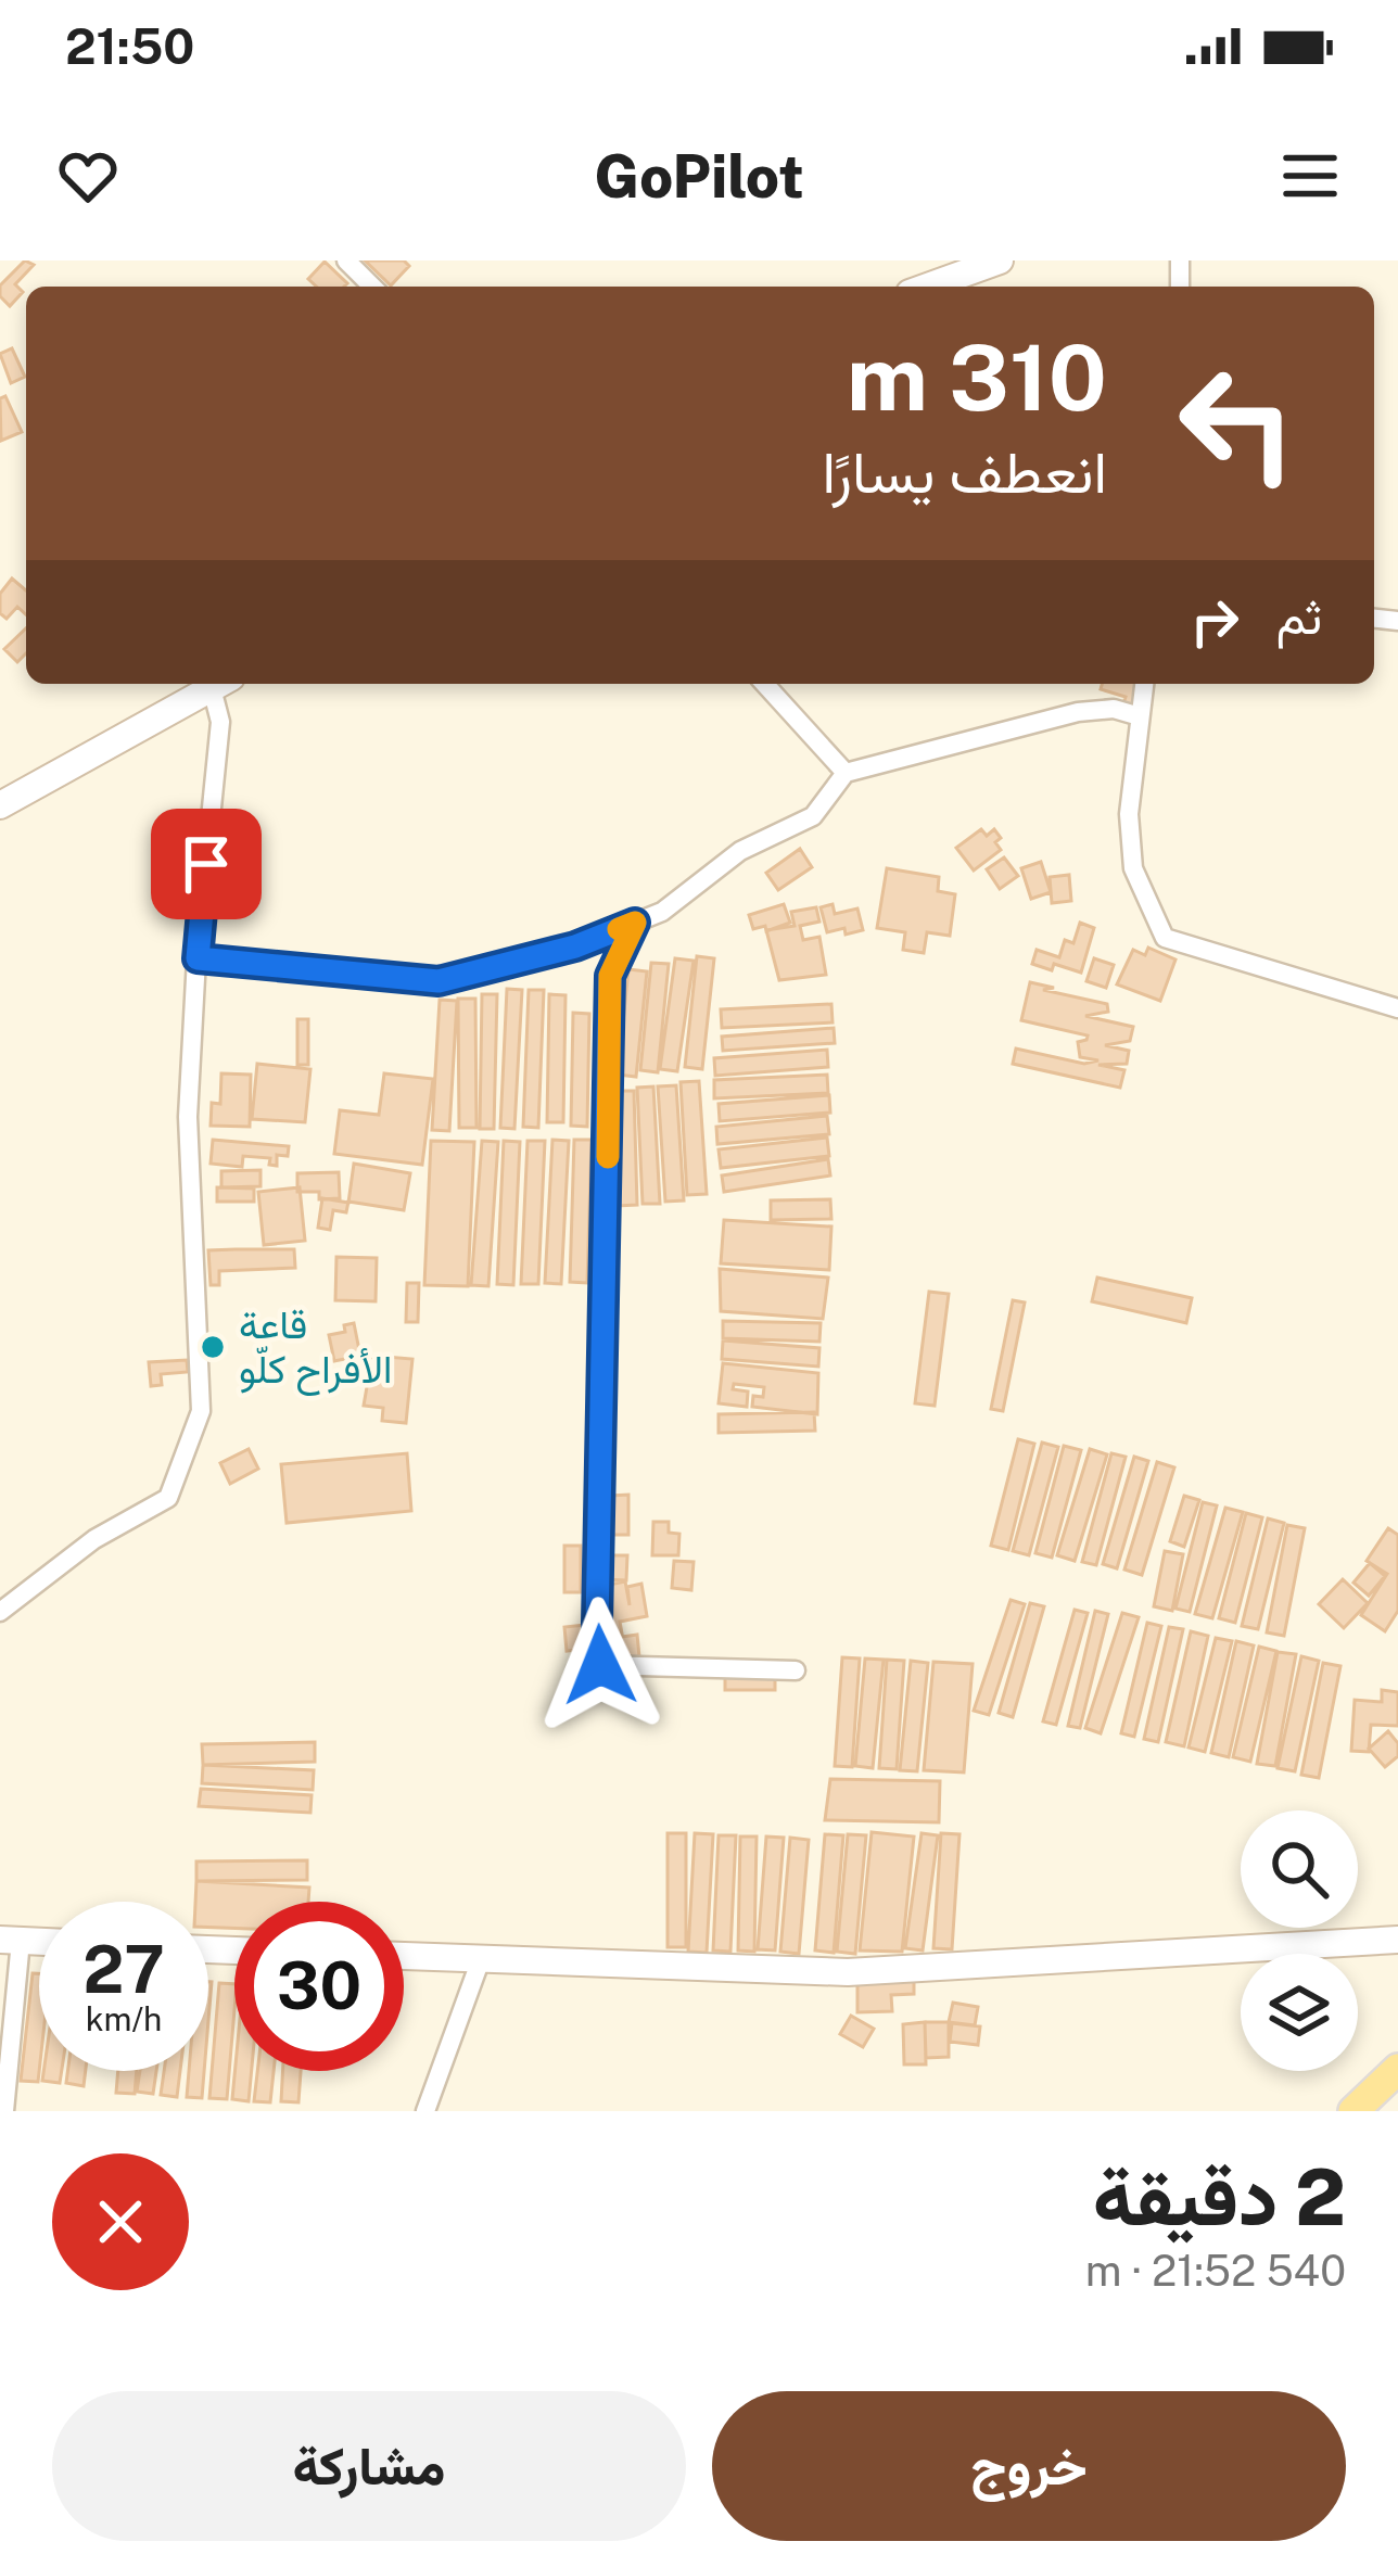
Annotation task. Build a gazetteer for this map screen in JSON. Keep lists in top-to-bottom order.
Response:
{
  "places": ["قاعة الأفراح كلّو"],
  "page": {
    "status": "21:50",
    "header": "GoPilot",
    "turn": ["310 m", "انعطف يسارًا"],
    "then": "ثم",
    "speed": "27 km/h",
    "limit": "30",
    "heading": ["2 دقيقة", "540 m · 21:52"],
    "buttons": ["خروج", "مشاركة"]
  }
}
